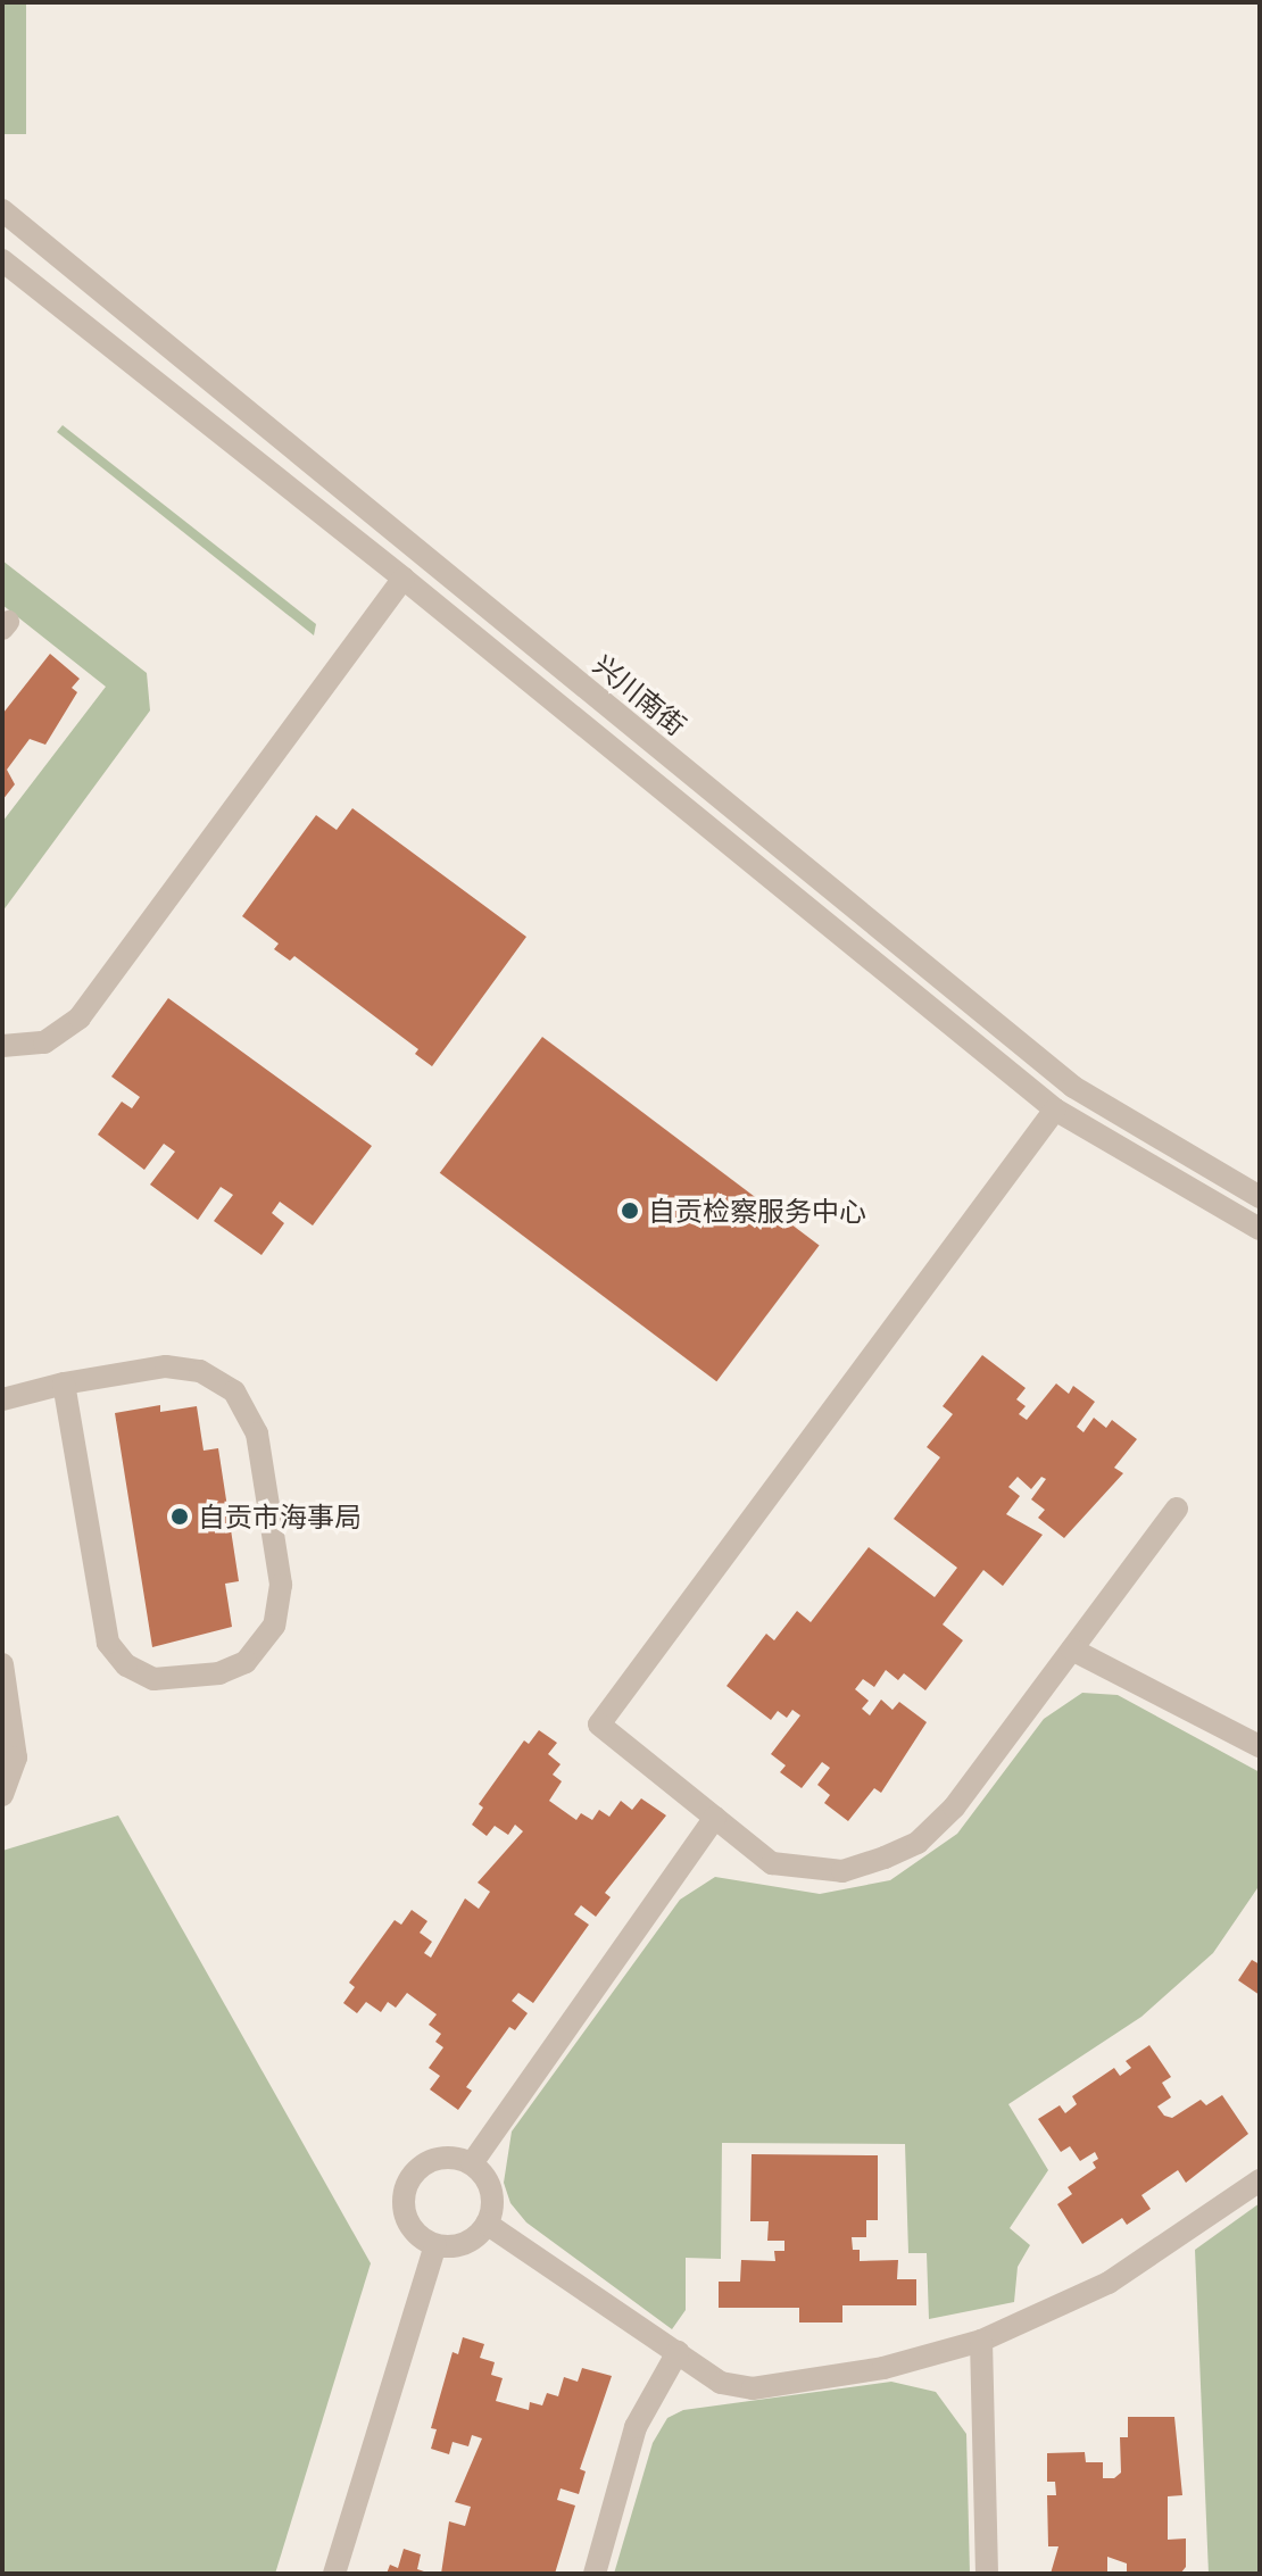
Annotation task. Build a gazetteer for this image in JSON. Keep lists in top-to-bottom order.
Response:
{
  "streets": {
    "street": ["兴川南街"]
  },
  "places": ["自贡检察服务中心", "自贡市海事局"]
}
